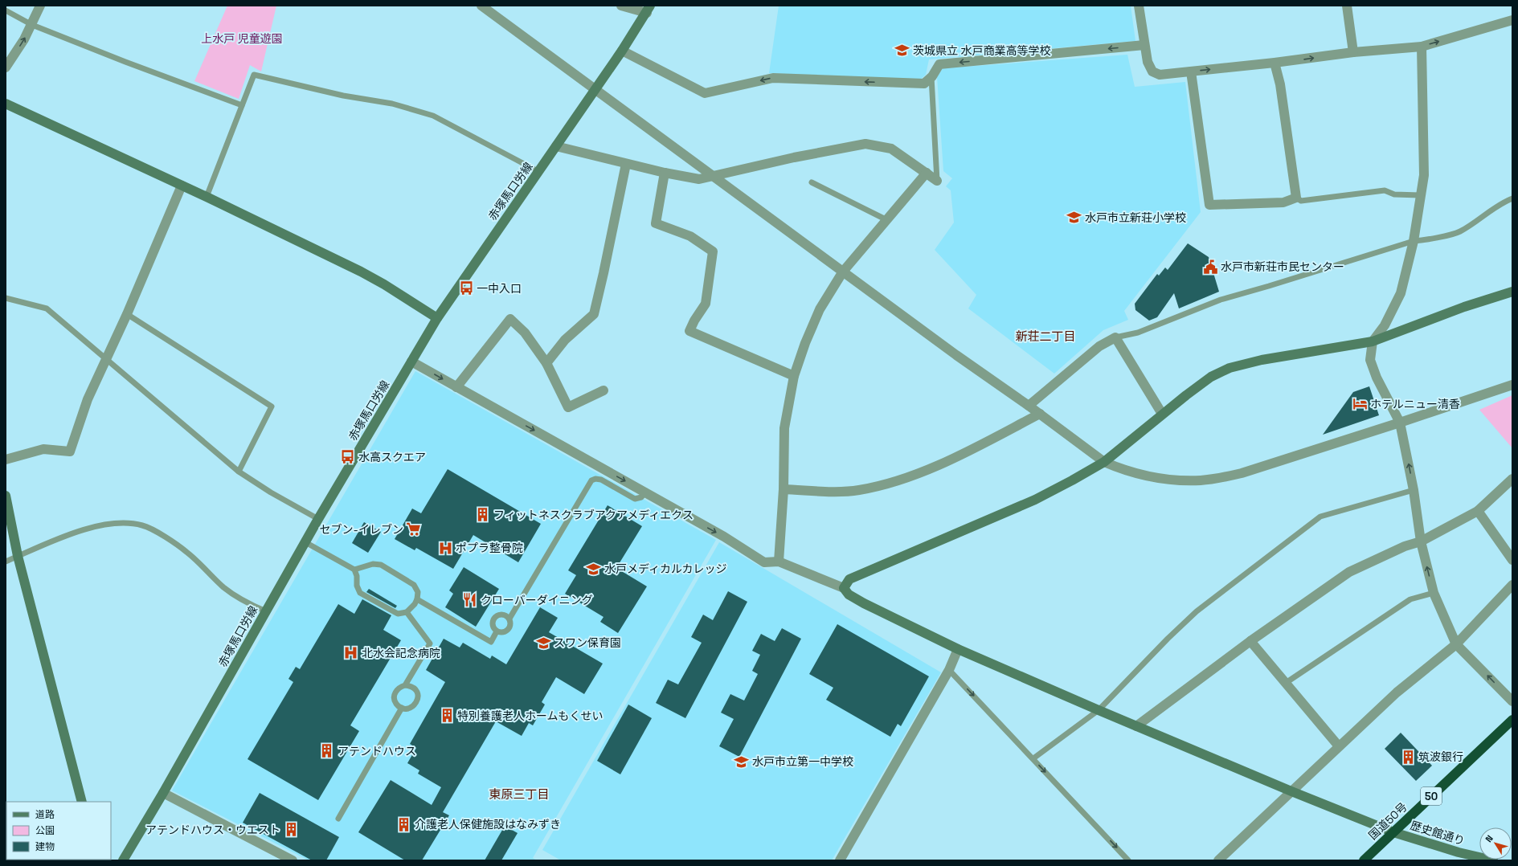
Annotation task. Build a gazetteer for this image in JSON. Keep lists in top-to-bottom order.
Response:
{
  "streets": {
    "highway": ["50", "国道50号"],
    "street": ["赤塚馬口労線", "歴史館通り"]
  },
  "crossings": [
    ["国道50号", "歴史館通り"]
  ],
  "districts": ["新荘二丁目", "東原三丁目"],
  "parks": ["上水戸 児童遊園"],
  "places": {
    "school or university": [
      "茨城県立 水戸商業高等学校",
      "水戸市立新荘小学校",
      "水戸メディカルカレッジ",
      "スワン保育園",
      "水戸市立第一中学校"
    ],
    "public building": ["水戸市新荘市民センター"],
    "bus stop": ["一中入口", "水高スクエア"],
    "hotel": ["ホテルニュー清香"],
    "building": [
      "フィットネスクラブアクアメディエクス",
      "特別養護老人ホームもくせい",
      "アテンドハウス",
      "筑波銀行",
      "介護老人保健施設はなみずき",
      "アテンドハウス・ウエスト"
    ],
    "supermarket": ["セブン-イレブン"],
    "hospital": ["ポプラ整骨院", "北水会記念病院"],
    "restaurant": ["クローバーダイニング"]
  },
  "legend": ["道路", "公園", "建物"],
  "north": "top left"
}
